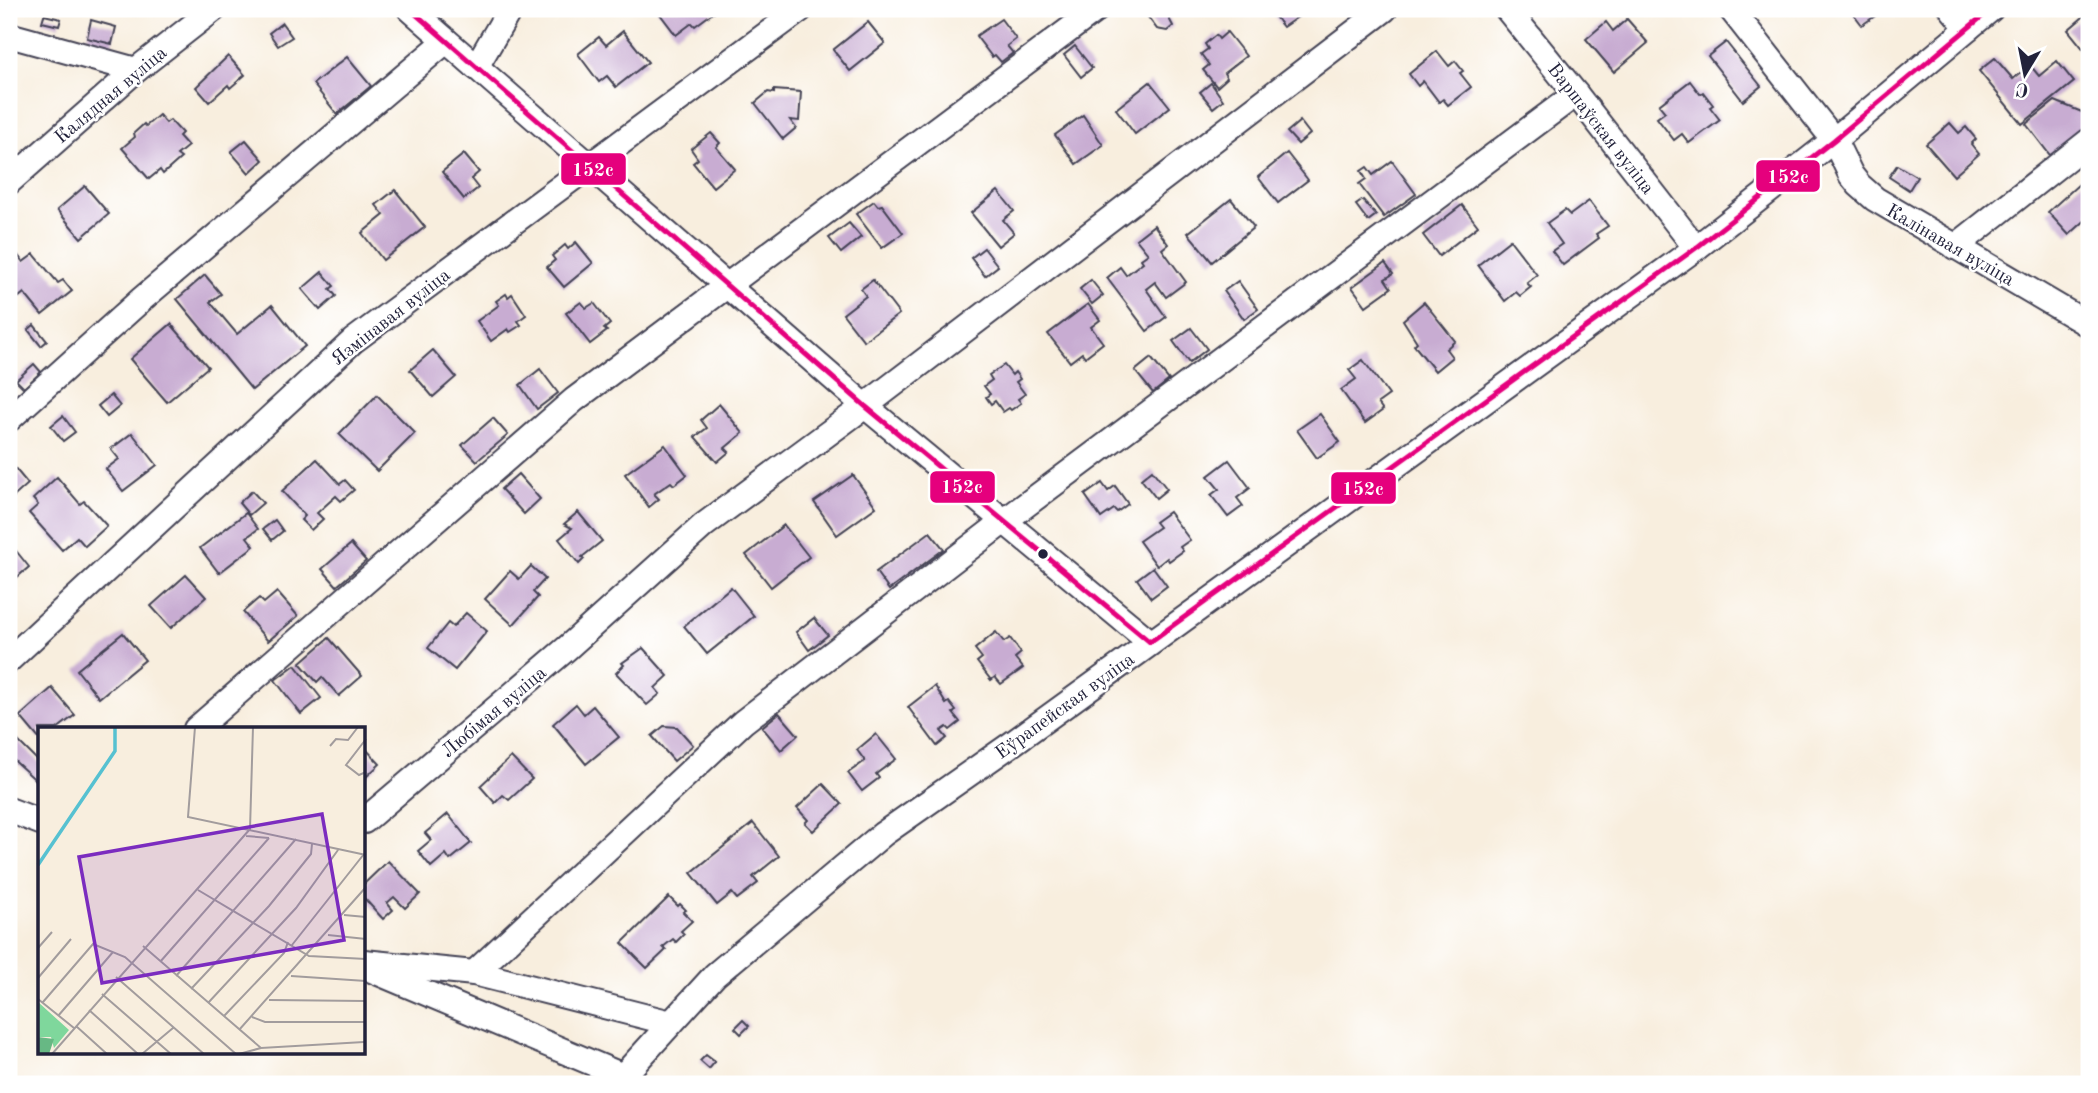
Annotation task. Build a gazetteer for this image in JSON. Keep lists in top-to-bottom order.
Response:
{
  "streets": {
    "street": [
      "Калядная вуліца",
      "Варшаўская вуліца",
      "Калінавая вуліца",
      "Язмінавая вуліца",
      "Еўрапейская вуліца",
      "Любімая вуліца"
    ]
  },
  "crossings": [
    ["Варшаўская вуліца", "Еўрапейская вуліца"],
    ["Калінавая вуліца", "Еўрапейская вуліца"]
  ],
  "lines": ["transit line 152с"],
  "north": "bottom"
}
